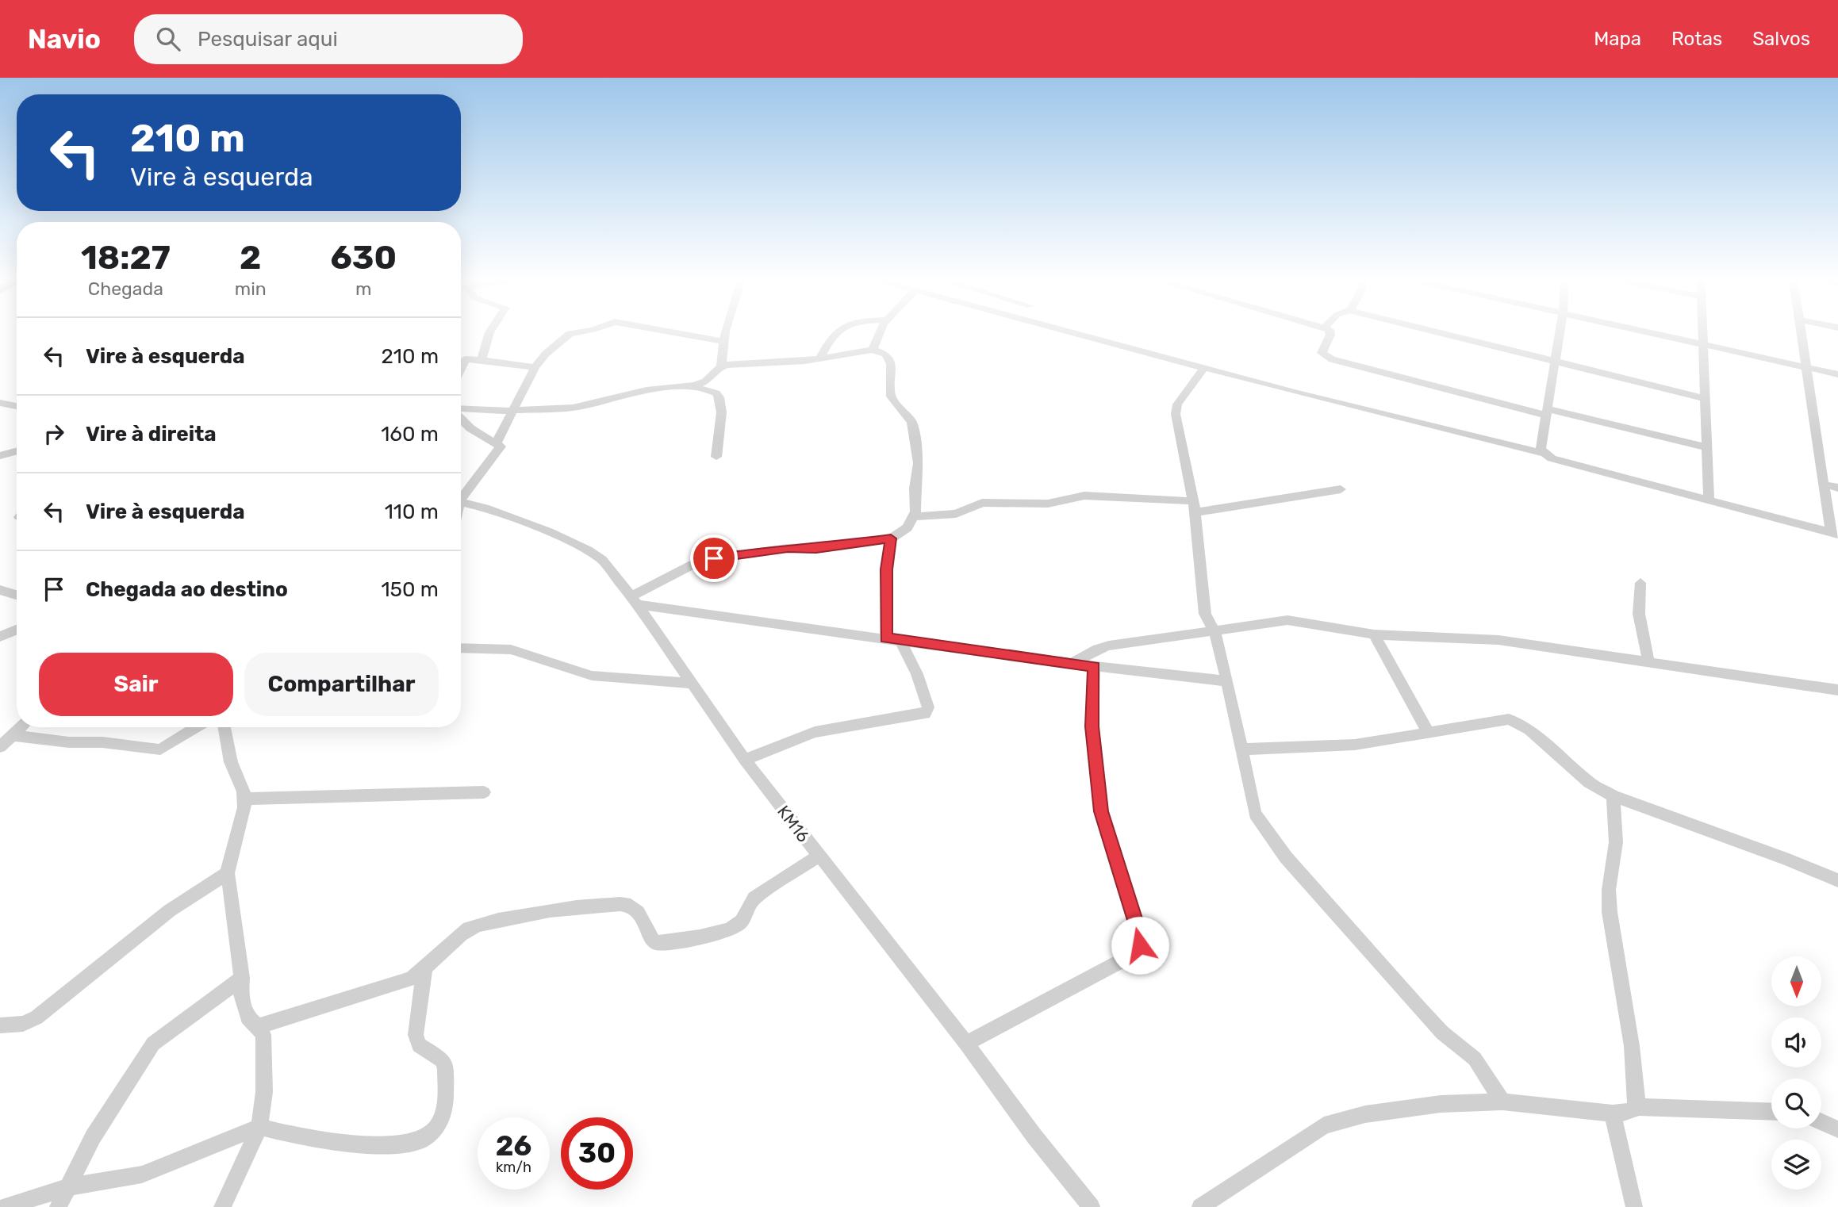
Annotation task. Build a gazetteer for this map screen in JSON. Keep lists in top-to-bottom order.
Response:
{
  "streets": {
    "street": ["KM16"]
  },
  "north": "bottom",
  "page": {
    "header": "Navio",
    "search": "Pesquisar aqui",
    "nav": ["Mapa", "Rotas", "Salvos"],
    "turn": ["210 m", "Vire à esquerda"],
    "eta": [
      "18:27",
      "Chegada",
      "2",
      "min",
      "630",
      "m"
    ],
    "list": [
      {
        "name": "Vire à esquerda",
        "value": "210 m"
      },
      {
        "name": "Vire à direita",
        "value": "160 m"
      },
      {
        "name": "Vire à esquerda",
        "value": "110 m"
      },
      {
        "name": "Chegada ao destino",
        "value": "150 m"
      }
    ],
    "buttons": ["Sair", "Compartilhar"],
    "speed": "26 km/h",
    "limit": "30"
  }
}
